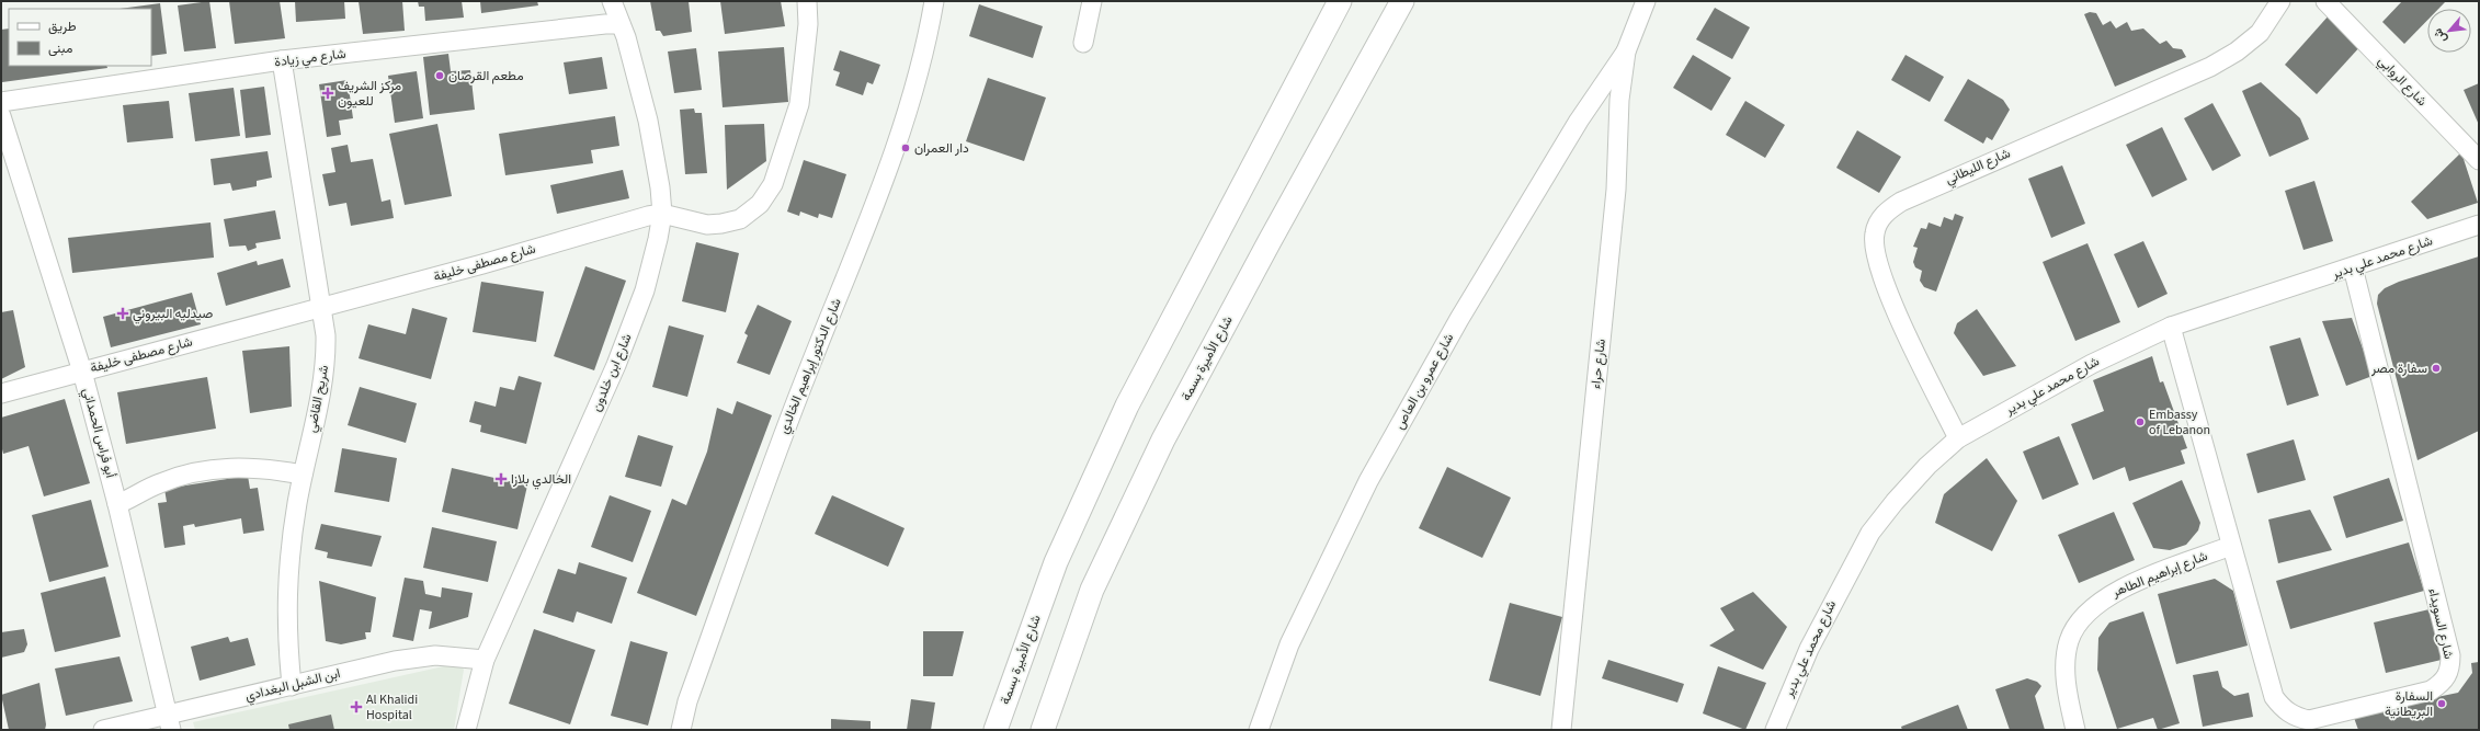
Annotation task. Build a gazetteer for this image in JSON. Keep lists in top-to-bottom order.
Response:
{
  "streets": {
    "main road": ["شارع الأميرة بسمة"],
    "street": [
      "شارع مي زيادة",
      "شارع الروابي",
      "شارع الليطاني",
      "شارع محمد علي بدير",
      "شارع مصطفى خليفة",
      "شارع حراء",
      "شارع الدكتور إبراهيم الخالدي",
      "شارع ابن خلدون",
      "شارع عمرو بن العاص",
      "شريح القاضي",
      "أبو فراس الحمداني",
      "شارع إبراهيم الطاهر",
      "شارع السويداء",
      "ابن الشبل البغدادي"
    ]
  },
  "crossings": [
    ["شارع مي زيادة", "شارع ابن خلدون"],
    ["شارع مي زيادة", "شريح القاضي"],
    ["شارع الليطاني", "شارع محمد علي بدير"],
    ["شارع محمد علي بدير", "شارع السويداء"],
    ["شارع مصطفى خليفة", "شارع ابن خلدون"],
    ["شارع مصطفى خليفة", "شريح القاضي"],
    ["شارع مصطفى خليفة", "أبو فراس الحمداني"],
    ["شارع حراء", "شارع عمرو بن العاص"],
    ["شارع ابن خلدون", "ابن الشبل البغدادي"],
    ["شريح القاضي", "ابن الشبل البغدادي"],
    ["أبو فراس الحمداني", "ابن الشبل البغدادي"],
    ["شارع إبراهيم الطاهر", "شارع السويداء"]
  ],
  "places": {
    "other": [
      "مطعم القرصان",
      "دار العمران",
      "سفارة مصر",
      "Embassy of Lebanon",
      "السفارة البريطانية"
    ],
    "health": [
      "مركز الشريف للعيون",
      "صيدليه البيروني",
      "الخالدي بلازا",
      "Al Khalidi Hospital"
    ]
  },
  "legend": ["طريق", "مبنى"],
  "north": "bottom left"
}
